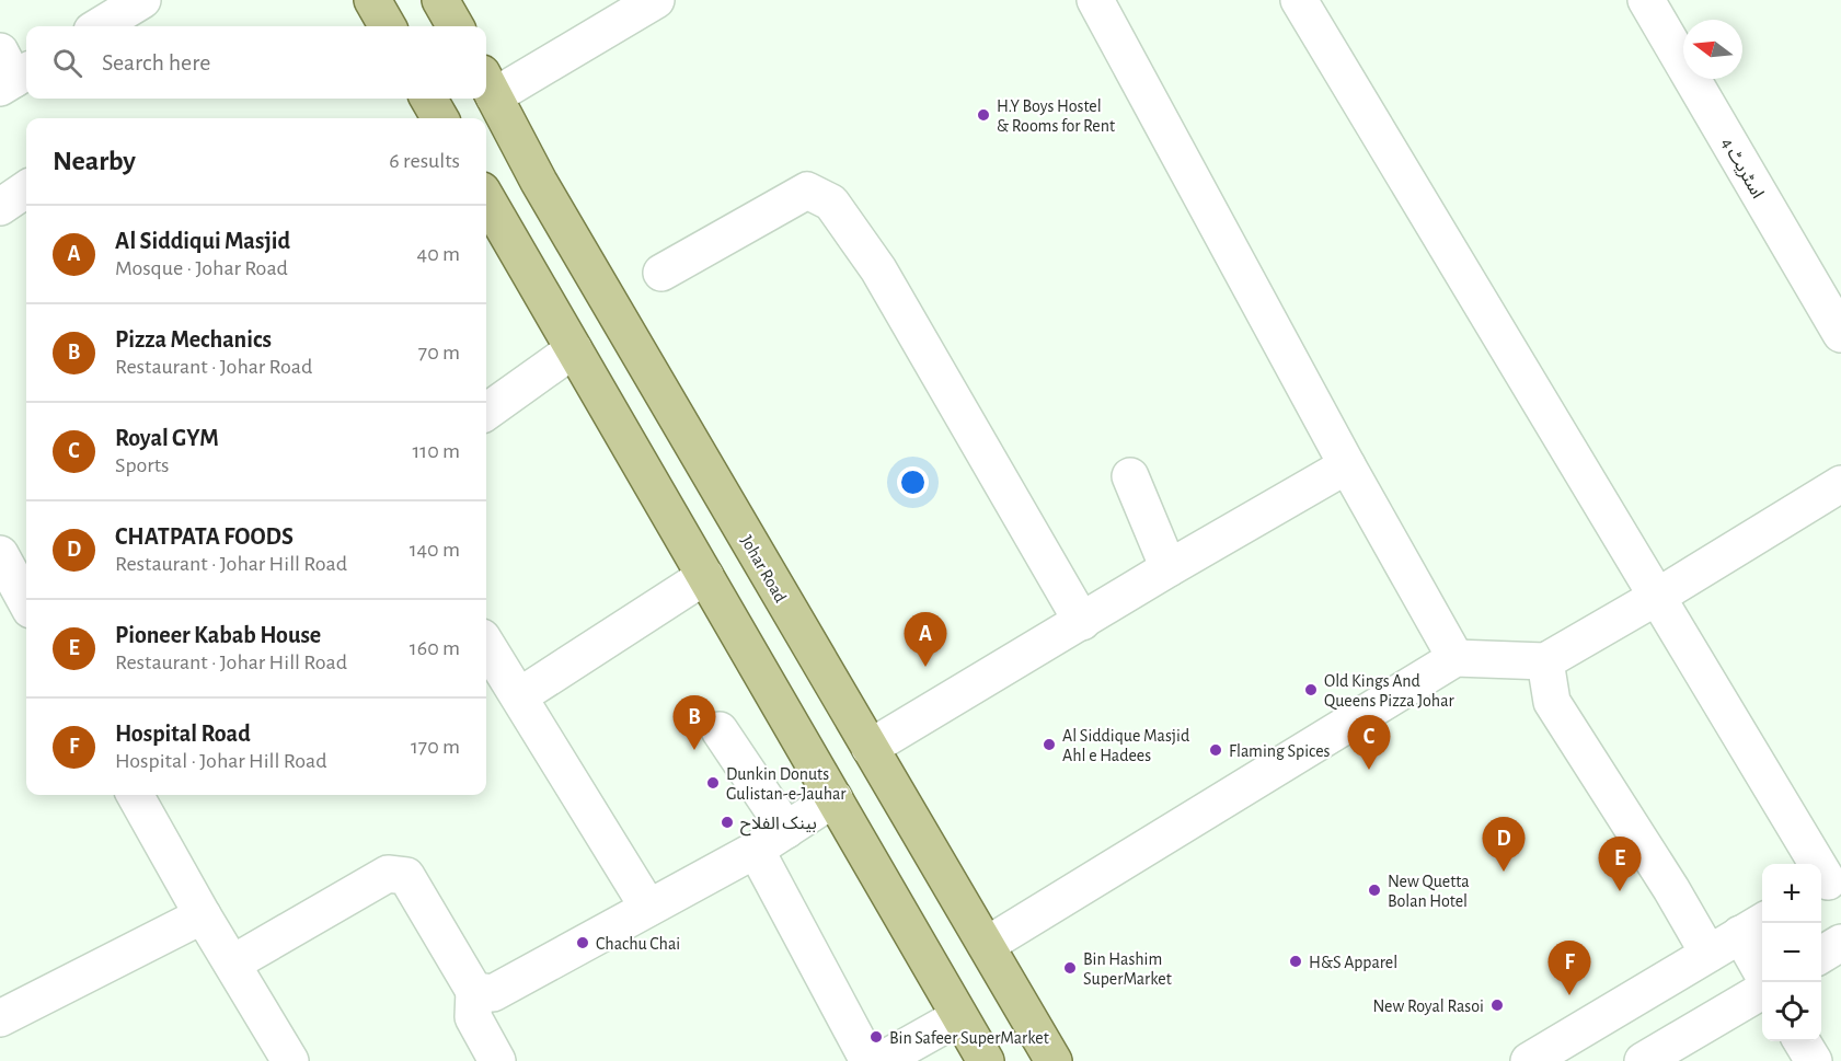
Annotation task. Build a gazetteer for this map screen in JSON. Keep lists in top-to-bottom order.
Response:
{
  "streets": {
    "main road": ["Johar Road"],
    "street": ["اسٹریٹ 4"]
  },
  "places": [
    "H.Y Boys Hostel & Rooms for Rent",
    "Old Kings And Queens Pizza Johar",
    "Al Siddique Masjid Ahl e Hadees",
    "Flaming Spices",
    "Dunkin Donuts Gulistan-e-Jauhar",
    "بینک الفلاح",
    "New Quetta Bolan Hotel",
    "Chachu Chai",
    "H&S Apparel",
    "Bin Hashim SuperMarket",
    "New Royal Rasoi",
    "Bin Safeer SuperMarket"
  ],
  "north": "left",
  "page": {
    "search": "Search here",
    "heading": ["Nearby", "6 results"],
    "list": [
      {
        "mark": "A",
        "name": "Al Siddiqui Masjid",
        "note": "Mosque · Johar Road",
        "value": "40 m"
      },
      {
        "mark": "B",
        "name": "Pizza Mechanics",
        "note": "Restaurant · Johar Road",
        "value": "70 m"
      },
      {
        "mark": "C",
        "name": "Royal GYM",
        "note": "Sports",
        "value": "110 m"
      },
      {
        "mark": "D",
        "name": "CHATPATA FOODS",
        "note": "Restaurant · Johar Hill Road",
        "value": "140 m"
      },
      {
        "mark": "E",
        "name": "Pioneer Kabab House",
        "note": "Restaurant · Johar Hill Road",
        "value": "160 m"
      },
      {
        "mark": "F",
        "name": "Hospital Road",
        "note": "Hospital · Johar Hill Road",
        "value": "170 m"
      }
    ],
    "pins": [
      "A",
      "B",
      "C",
      "D",
      "E",
      "F"
    ],
    "map_buttons": ["+", "−"]
  }
}
